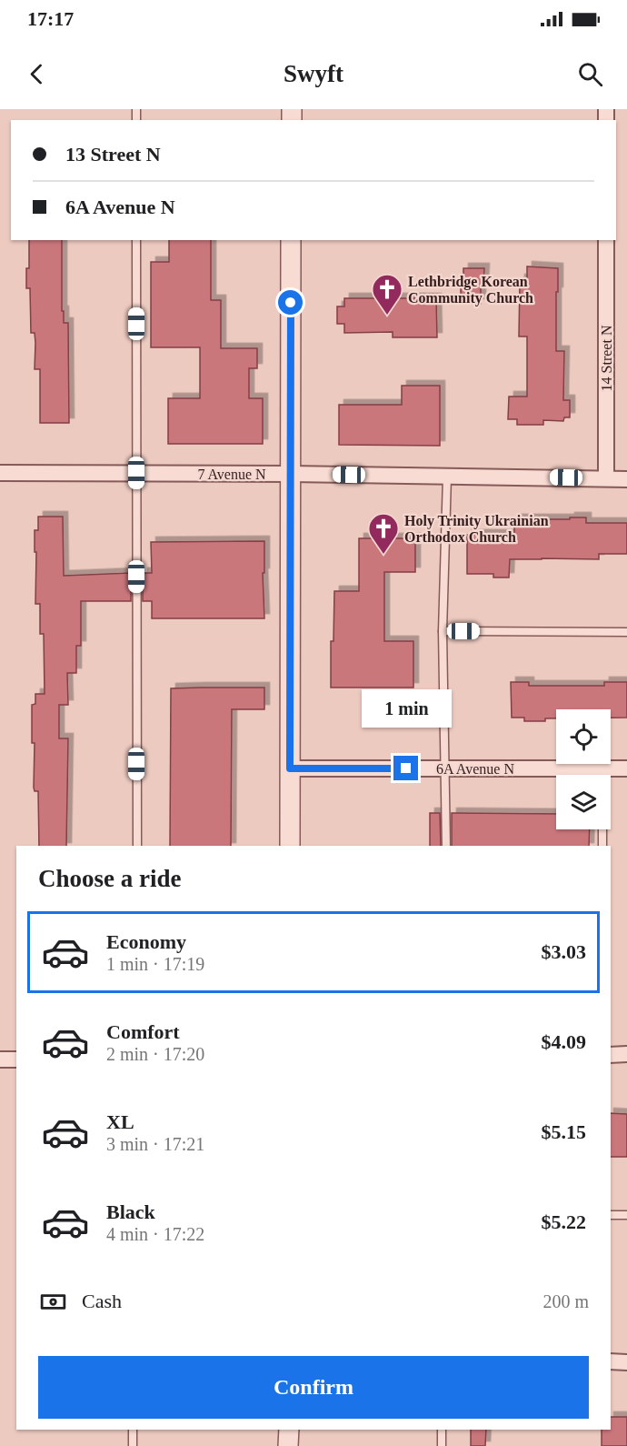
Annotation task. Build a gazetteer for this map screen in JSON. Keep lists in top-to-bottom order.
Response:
{
  "streets": {
    "street": ["14 Street N", "7 Avenue N", "6A Avenue N"]
  },
  "crossings": [
    ["14 Street N", "7 Avenue N"]
  ],
  "places": {
    "church": ["Lethbridge Korean Community Church", "Holy Trinity Ukrainian Orthodox Church"]
  },
  "page": {
    "status": "17:17",
    "header": "Swyft",
    "banner": ["13 Street N", "6A Avenue N"],
    "bubble": "1 min",
    "heading": "Choose a ride",
    "list": [
      {
        "name": "Economy",
        "note": "1 min · 17:19",
        "value": "$3.03"
      },
      {
        "name": "Comfort",
        "note": "2 min · 17:20",
        "value": "$4.09"
      },
      {
        "name": "XL",
        "note": "3 min · 17:21",
        "value": "$5.15"
      },
      {
        "name": "Black",
        "note": "4 min · 17:22",
        "value": "$5.22"
      }
    ],
    "pay": ["Cash", "200 m"],
    "buttons": "Confirm"
  }
}
